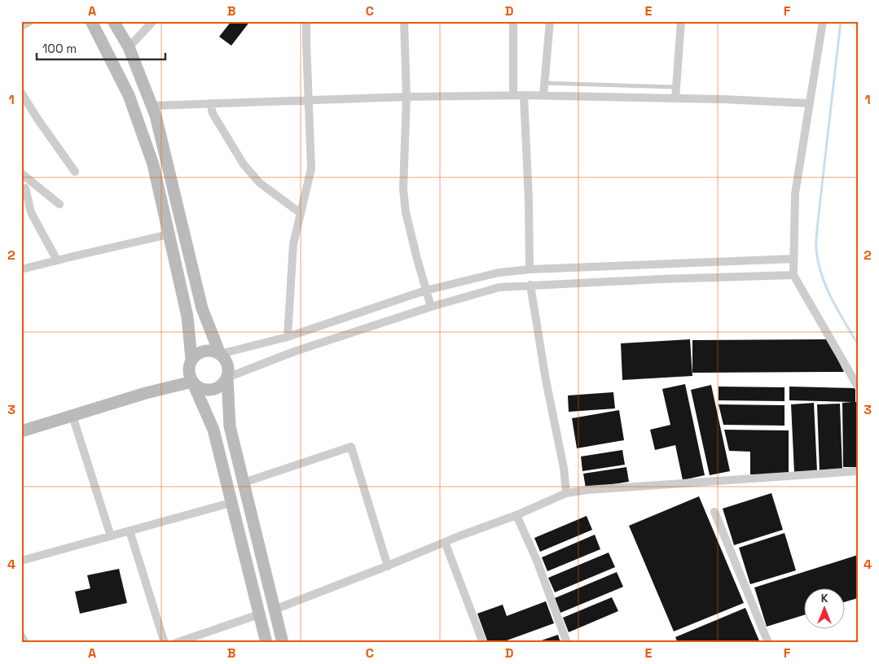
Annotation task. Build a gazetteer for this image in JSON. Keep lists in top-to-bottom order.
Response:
{
  "scale_bar": "100 m",
  "north": "top",
  "grid": {
    "columns": [
      "A",
      "B",
      "C",
      "D",
      "E",
      "F"
    ],
    "rows": [
      "1",
      "2",
      "3",
      "4"
    ]
  }
}
